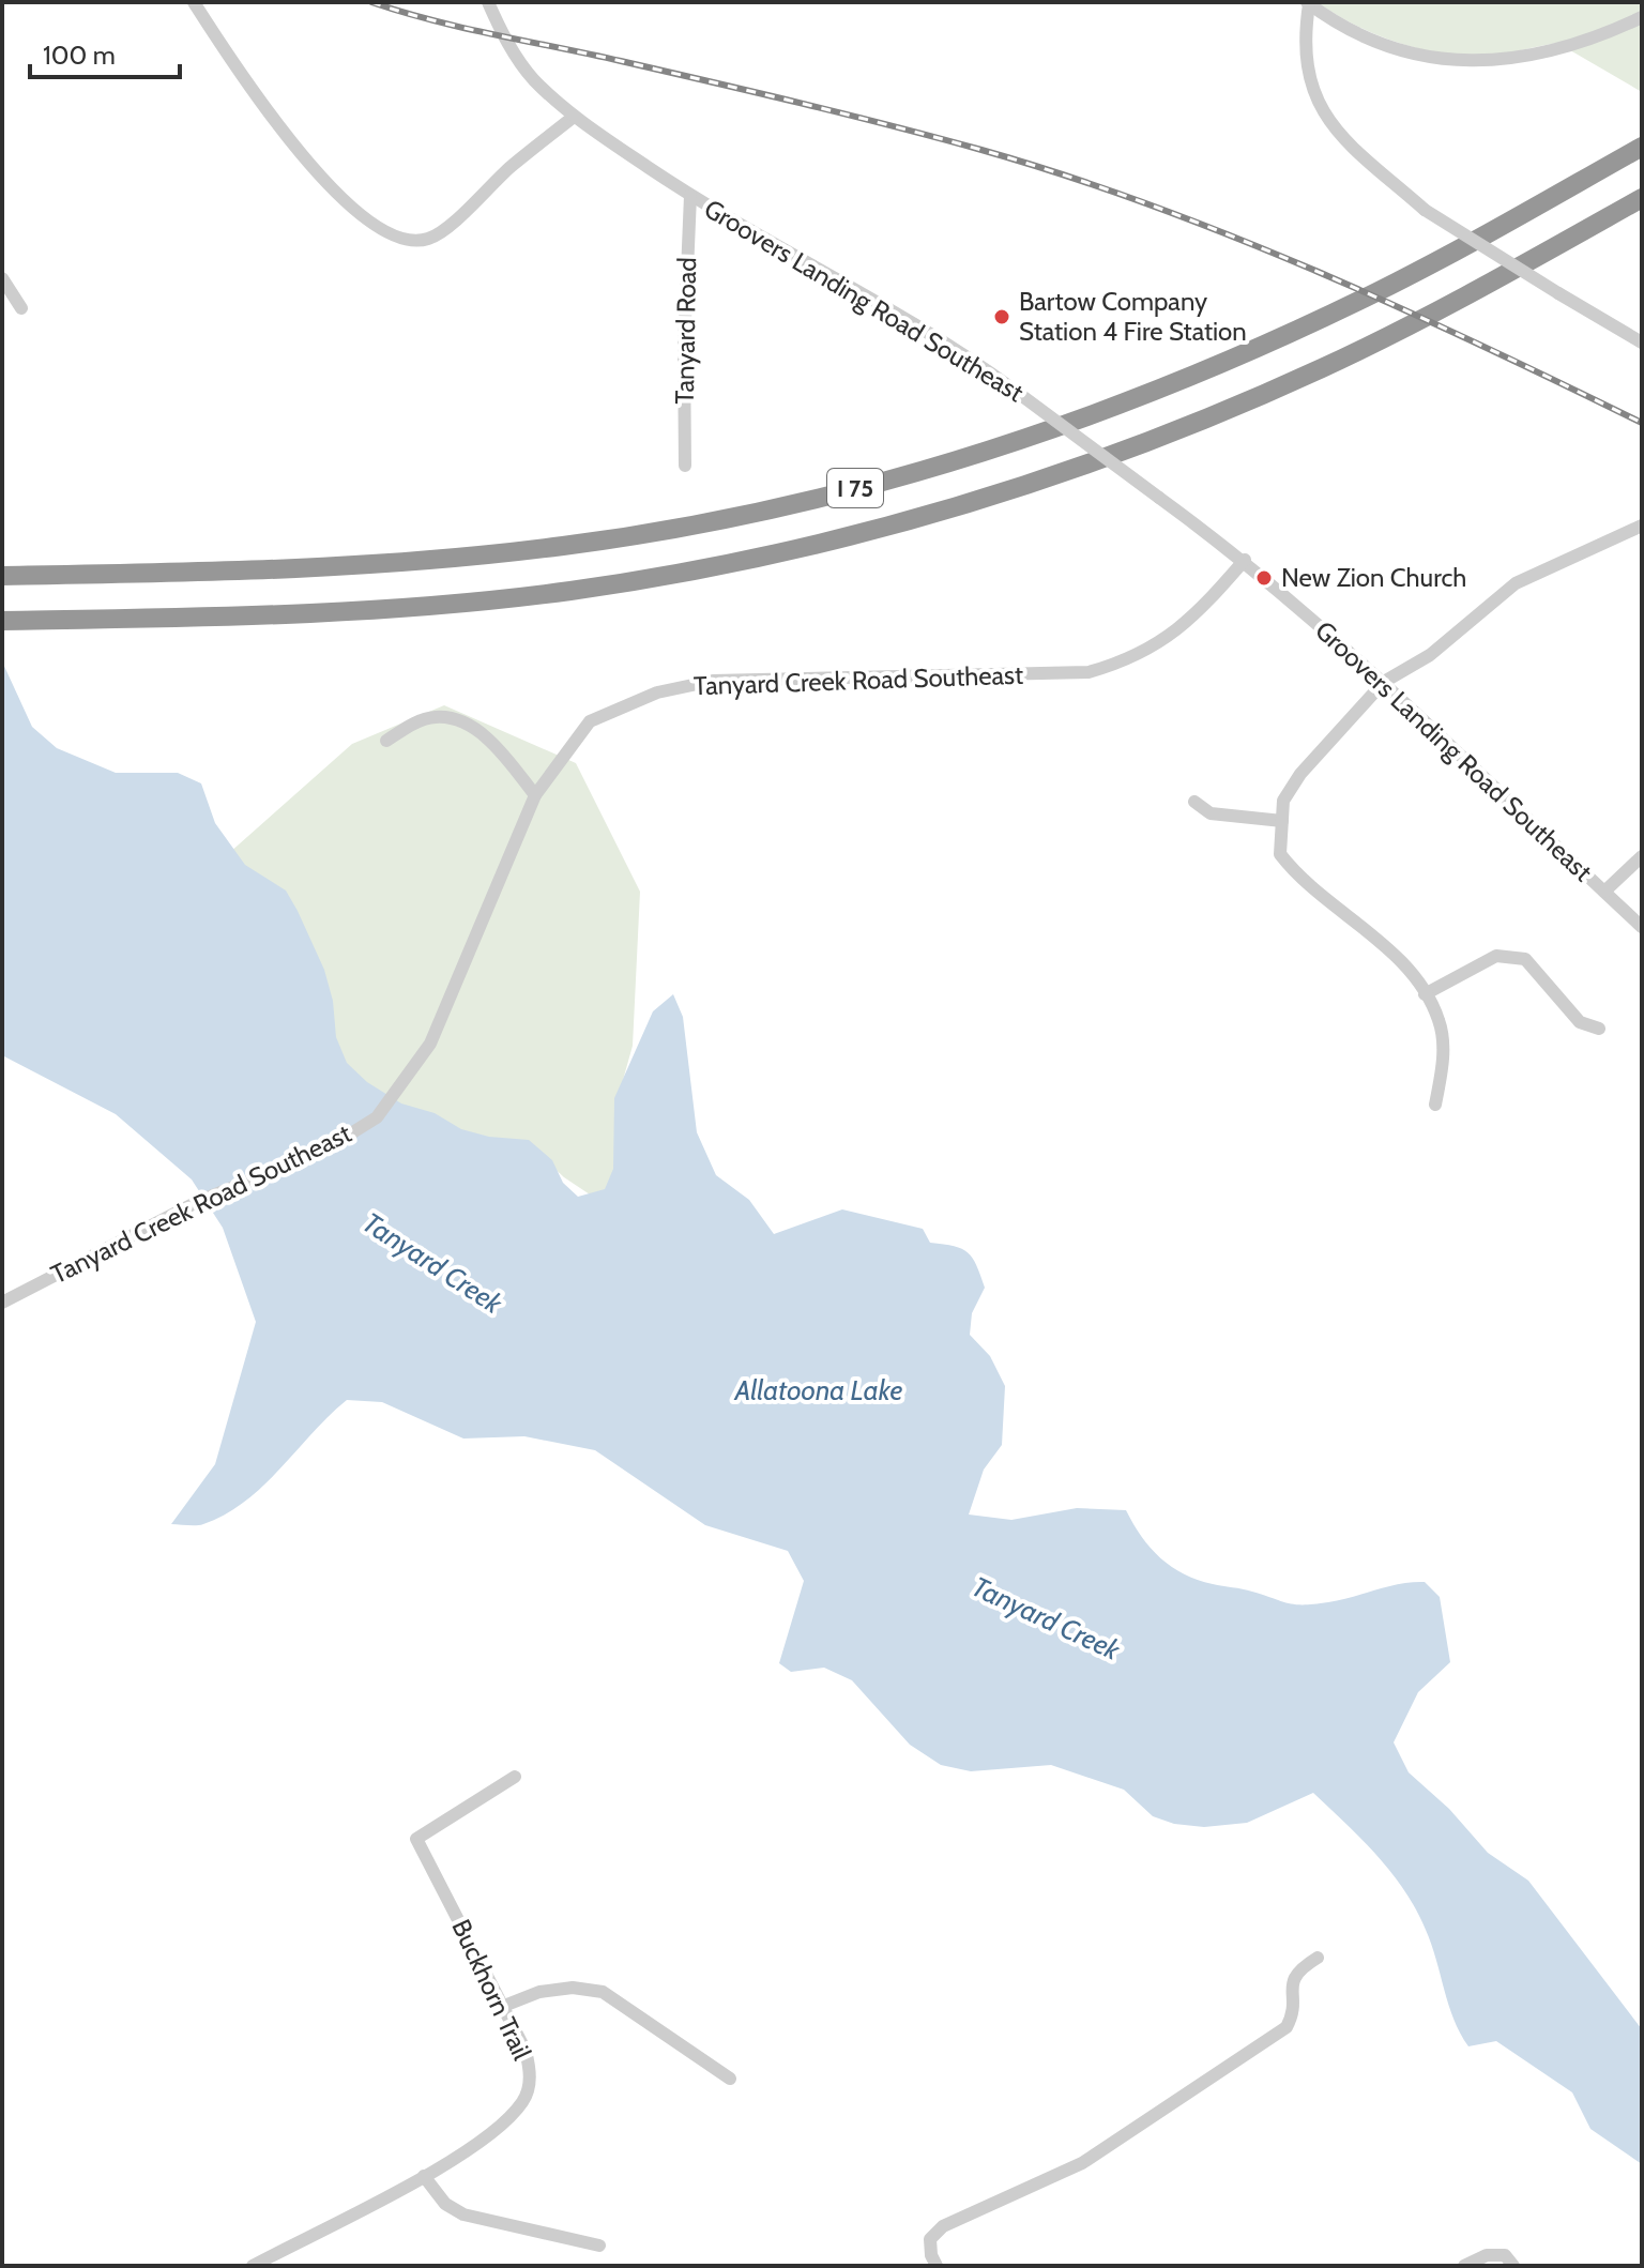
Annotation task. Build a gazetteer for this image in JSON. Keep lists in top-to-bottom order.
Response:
{
  "streets": {
    "highway": ["I 75"],
    "street": [
      "Groovers Landing Road Southeast",
      "Tanyard Road",
      "Tanyard Creek Road Southeast",
      "Buckhorn Trail"
    ]
  },
  "crossings": [
    ["Groovers Landing Road Southeast", "Tanyard Road"],
    ["Groovers Landing Road Southeast", "Tanyard Creek Road Southeast"]
  ],
  "water": ["Tanyard Creek", "Allatoona Lake"],
  "places": ["Bartow Company Station 4 Fire Station", "New Zion Church"],
  "scale_bar": "100 m"
}
